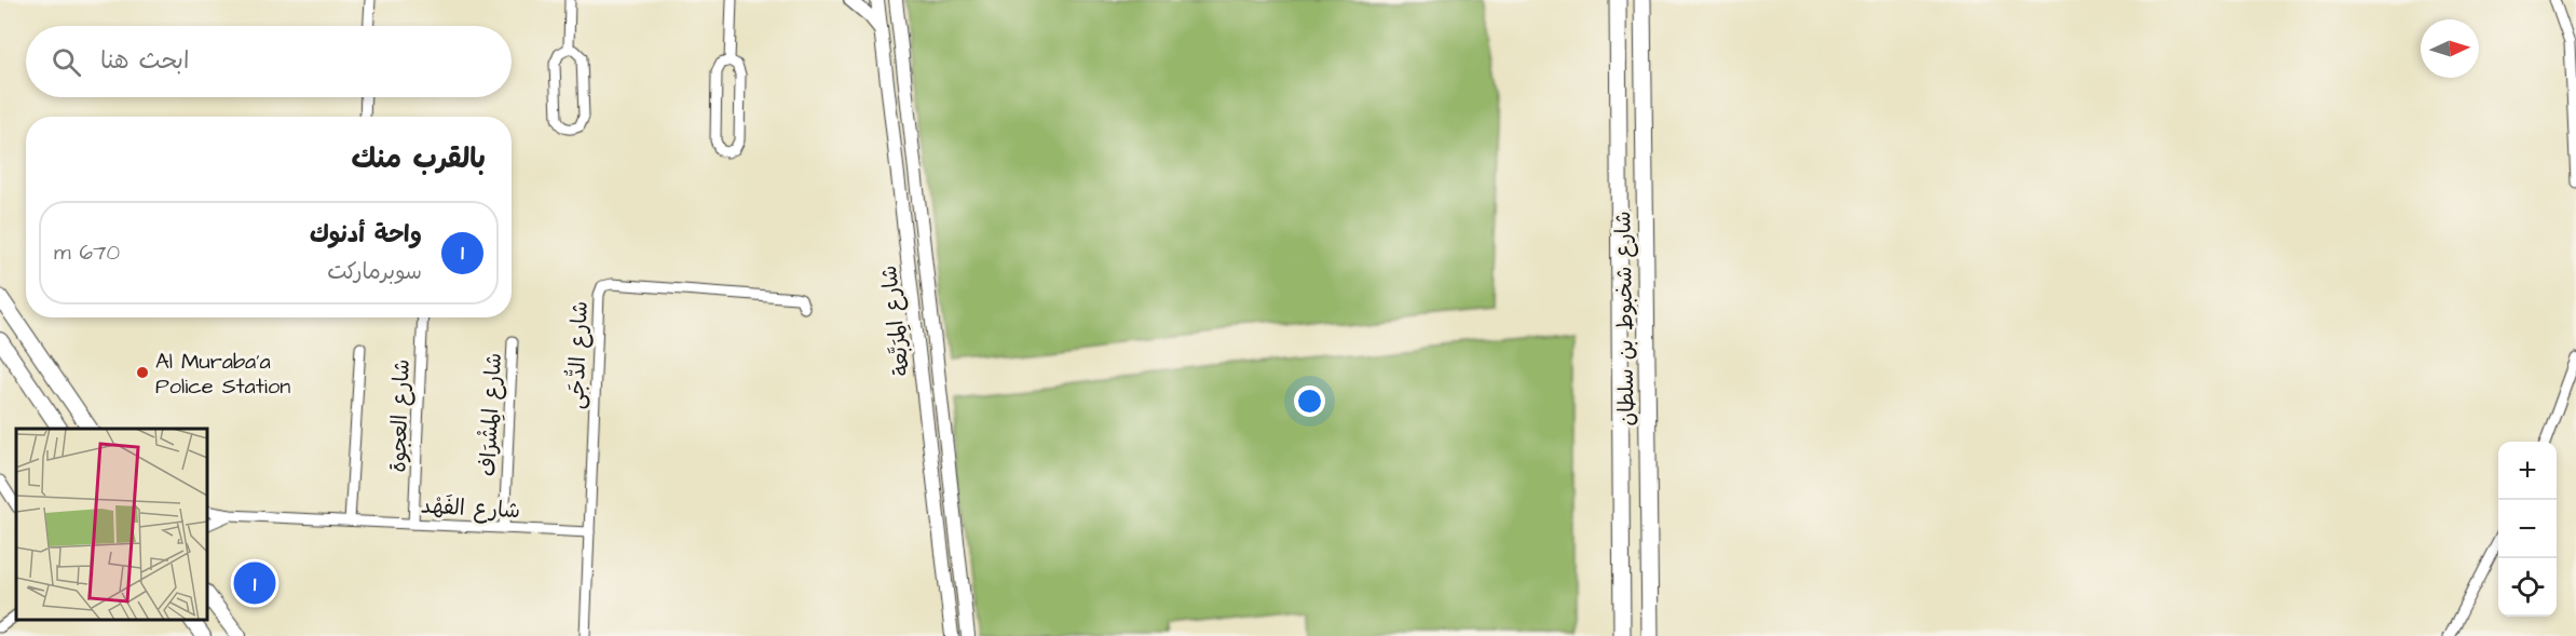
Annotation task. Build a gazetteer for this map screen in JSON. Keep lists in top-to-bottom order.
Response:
{
  "streets": {
    "main road": ["شارع شخبوط بن سلطان"],
    "street": [
      "شارع المِرَبَّعة",
      "شارع الدُّجَى",
      "شارع المِشْرَاف",
      "شارع العجوة",
      "شارع الفَهْد"
    ]
  },
  "crossings": [
    ["شارع الدُّجَى", "شارع الفَهْد"],
    ["شارع المِشْرَاف", "شارع الفَهْد"],
    ["شارع العجوة", "شارع الفَهْد"]
  ],
  "places": ["Al Muraba'a Police Station"],
  "north": "right",
  "page": {
    "search": "ابحث هنا",
    "heading": "بالقرب منك",
    "list": [
      {
        "mark": "1",
        "name": "واحة أدنوك",
        "note": "سوبرماركت",
        "value": "670 m"
      }
    ],
    "map_buttons": ["+", "−"],
    "pins": "1"
  }
}
